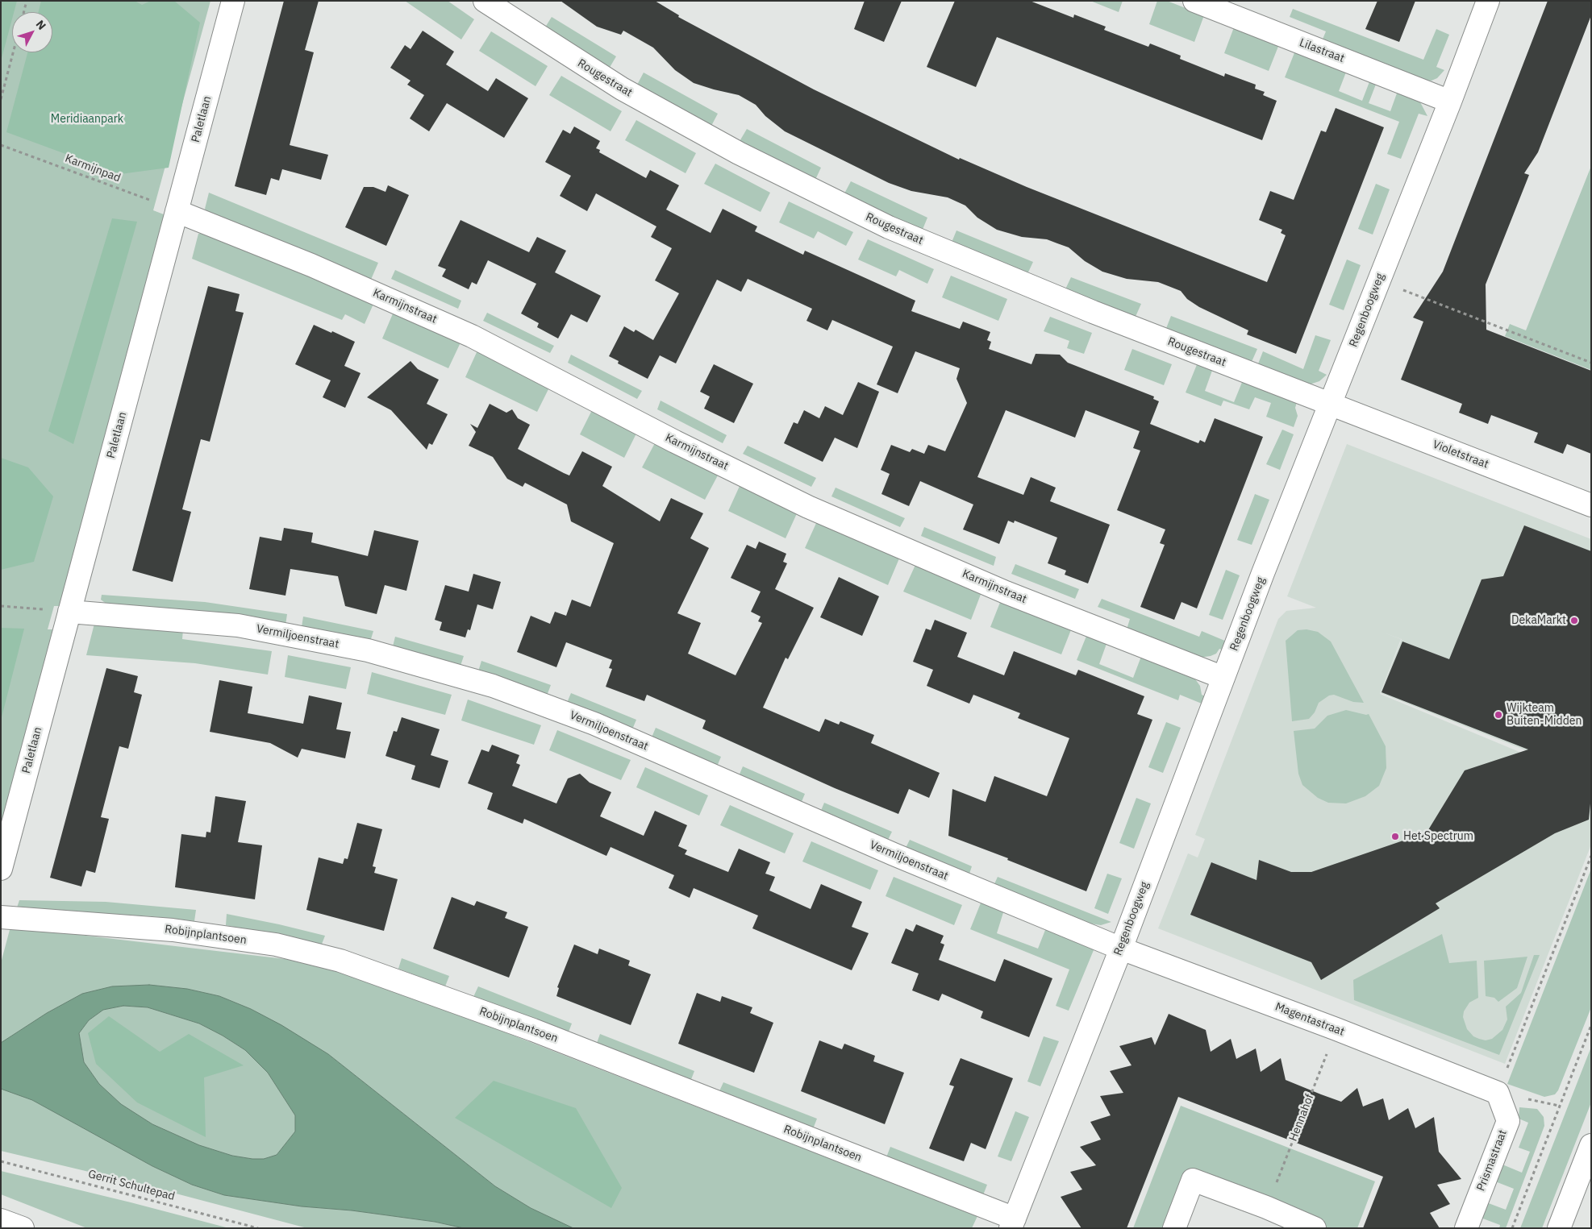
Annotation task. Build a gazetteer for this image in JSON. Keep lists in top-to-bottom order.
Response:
{
  "streets": {
    "street": [
      "Lilastraat",
      "Rougestraat",
      "Paletlaan",
      "Karmijnstraat",
      "Regenboogweg",
      "Violetstraat",
      "Vermiljoenstraat",
      "Robijnplantsoen",
      "Magentastraat",
      "Prismastraat"
    ],
    "path": ["Karmijnpad", "Hennahof", "Gerrit Schultepad"]
  },
  "crossings": [
    ["Lilastraat", "Regenboogweg"],
    ["Rougestraat", "Regenboogweg"],
    ["Rougestraat", "Violetstraat"],
    ["Paletlaan", "Karmijnpad"],
    ["Paletlaan", "Karmijnstraat"],
    ["Paletlaan", "Vermiljoenstraat"],
    ["Karmijnpad", "Karmijnstraat"],
    ["Karmijnstraat", "Regenboogweg"],
    ["Regenboogweg", "Violetstraat"],
    ["Regenboogweg", "Vermiljoenstraat"],
    ["Regenboogweg", "Robijnplantsoen"],
    ["Regenboogweg", "Magentastraat"],
    ["Vermiljoenstraat", "Magentastraat"],
    ["Magentastraat", "Hennahof"],
    ["Magentastraat", "Prismastraat"]
  ],
  "parks": ["Meridiaanpark"],
  "places": ["DekaMarkt", "Wijkteam Buiten-Midden", "Het Spectrum"],
  "north": "top right"
}
